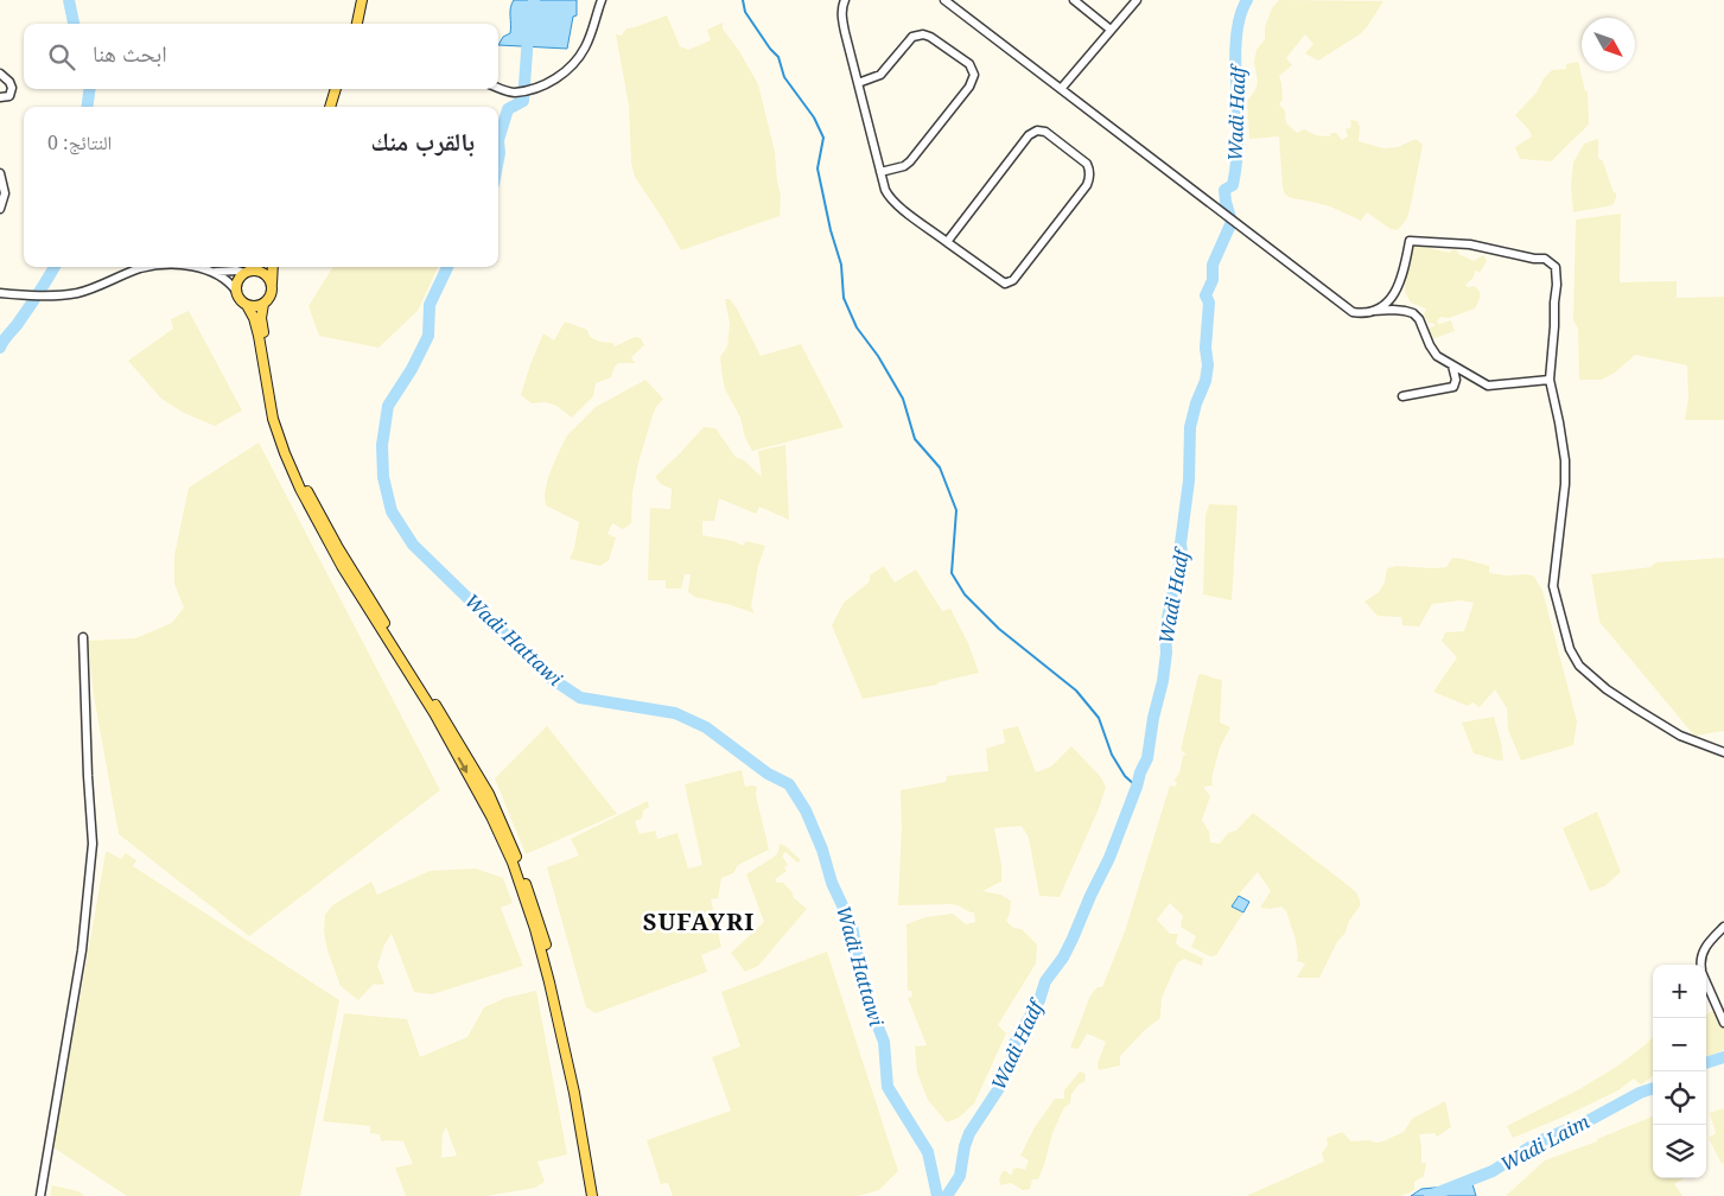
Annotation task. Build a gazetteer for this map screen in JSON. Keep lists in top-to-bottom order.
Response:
{
  "districts": ["SUFAYRI"],
  "water": ["Wadi Hadf", "Wadi Hattawi", "Wadi Laim"],
  "north": "bottom right",
  "page": {
    "search": "ابحث هنا",
    "heading": ["بالقرب منك", "النتائج: 0"],
    "map_buttons": ["+", "−"]
  }
}
